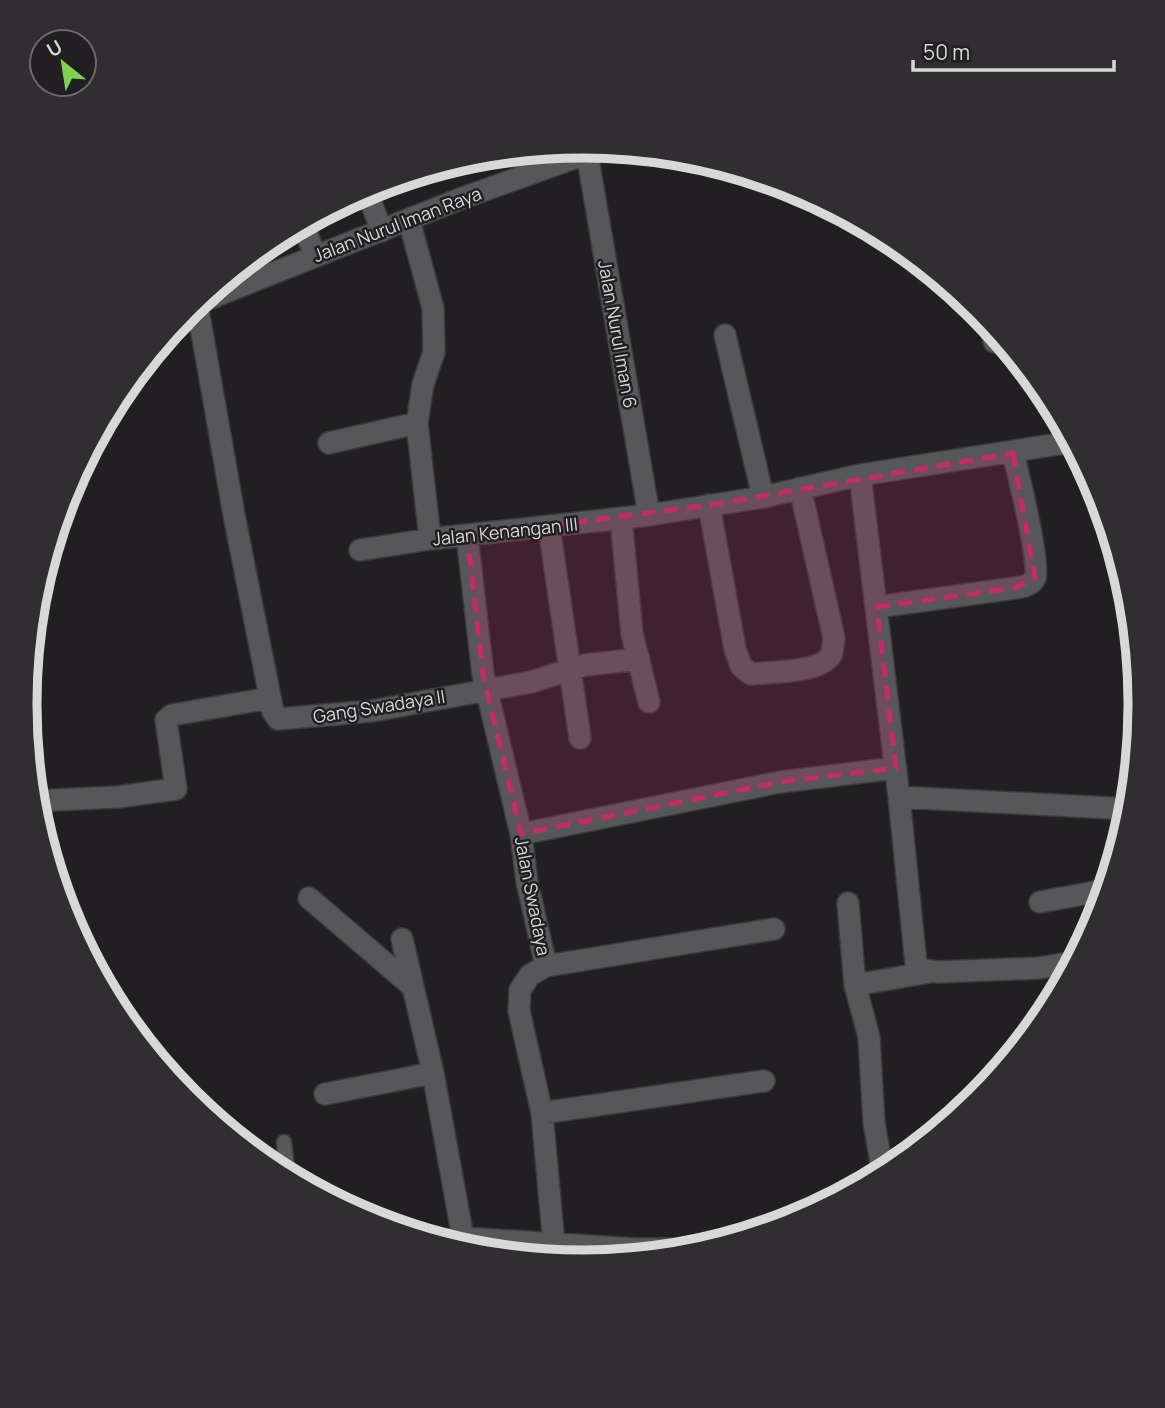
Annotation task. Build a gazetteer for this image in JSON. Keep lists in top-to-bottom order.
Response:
{
  "streets": {
    "street": [
      "Jalan Nurul Iman Raya",
      "Jalan Nurul Iman 6",
      "Jalan Kenangan III",
      "Gang Swadaya II",
      "Jalan Swadaya"
    ]
  },
  "crossings": [
    ["Jalan Nurul Iman 6", "Jalan Kenangan III"],
    ["Jalan Kenangan III", "Jalan Swadaya"],
    ["Gang Swadaya II", "Jalan Swadaya"]
  ],
  "scale_bar": "50 m",
  "north": "top left"
}
